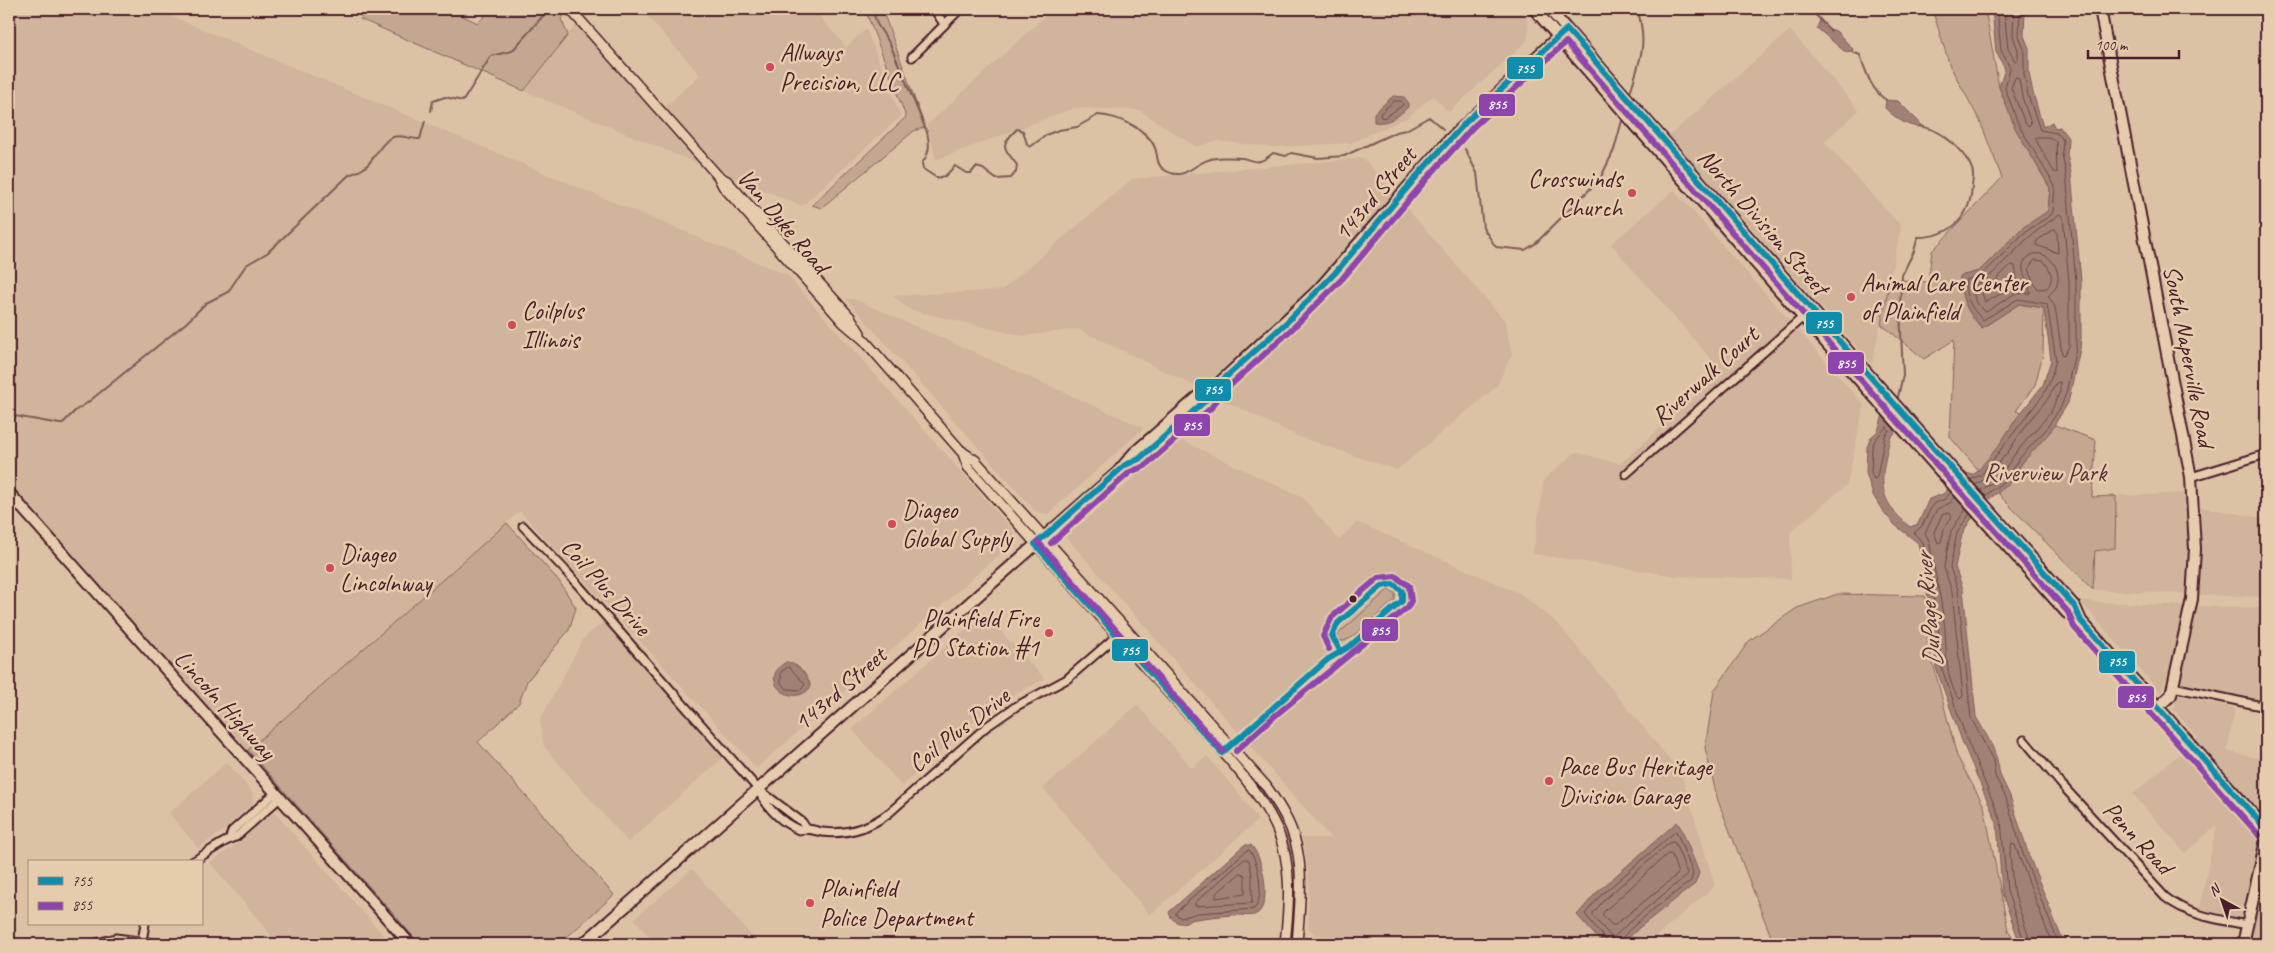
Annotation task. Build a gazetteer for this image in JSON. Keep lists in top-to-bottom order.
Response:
{
  "streets": {
    "main road": [
      "143rd Street",
      "North Division Street",
      "South Naperville Road",
      "Lincoln Highway"
    ],
    "street": [
      "Van Dyke Road",
      "Riverwalk Court",
      "Coil Plus Drive",
      "Penn Road"
    ]
  },
  "crossings": [
    ["143rd Street", "Van Dyke Road"],
    ["143rd Street", "North Division Street"],
    ["143rd Street", "Coil Plus Drive"],
    ["Van Dyke Road", "Coil Plus Drive"],
    ["North Division Street", "South Naperville Road"],
    ["North Division Street", "Riverwalk Court"]
  ],
  "water": ["DuPage River"],
  "parks": ["Riverview Park"],
  "places": [
    "Allways Precision, LLC",
    "Crosswinds Church",
    "Animal Care Center of Plainfield",
    "Coilplus Illinois",
    "Diageo Global Supply",
    "Diageo Lincolnway",
    "Plainfield Fire PD Station #1",
    "Pace Bus Heritage Division Garage",
    "Plainfield Police Department"
  ],
  "lines": ["transit line 755", "transit line 855"],
  "legend": ["755", "855"],
  "scale_bar": "100 m",
  "north": "top left"
}
